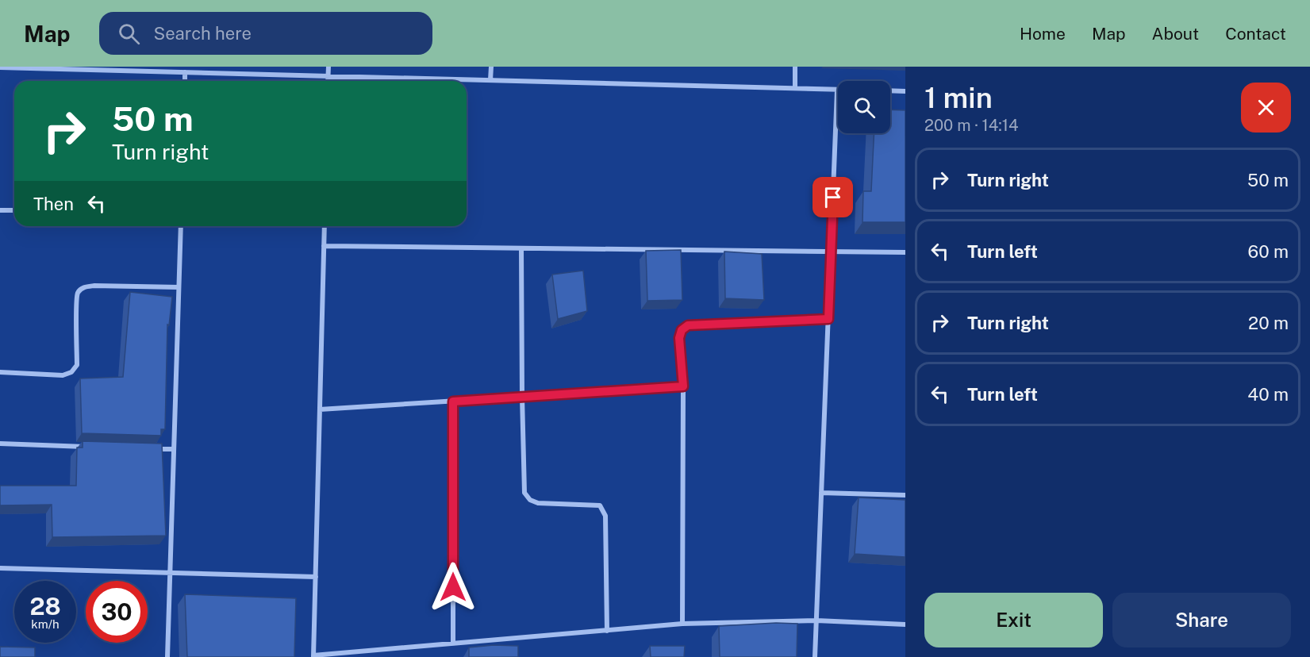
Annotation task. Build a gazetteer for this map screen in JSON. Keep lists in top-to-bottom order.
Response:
{
  "page": {
    "header": "Map",
    "search": "Search here",
    "nav": [
      "Home",
      "Map",
      "About",
      "Contact"
    ],
    "heading": ["1 min", "200 m · 14:14"],
    "turn": ["50 m", "Turn right"],
    "list": [
      {
        "name": "Turn right",
        "value": "50 m"
      },
      {
        "name": "Turn left",
        "value": "60 m"
      },
      {
        "name": "Turn right",
        "value": "20 m"
      },
      {
        "name": "Turn left",
        "value": "40 m"
      }
    ],
    "then": "Then",
    "speed": "28 km/h",
    "limit": "30",
    "buttons": ["Exit", "Share"]
  }
}
